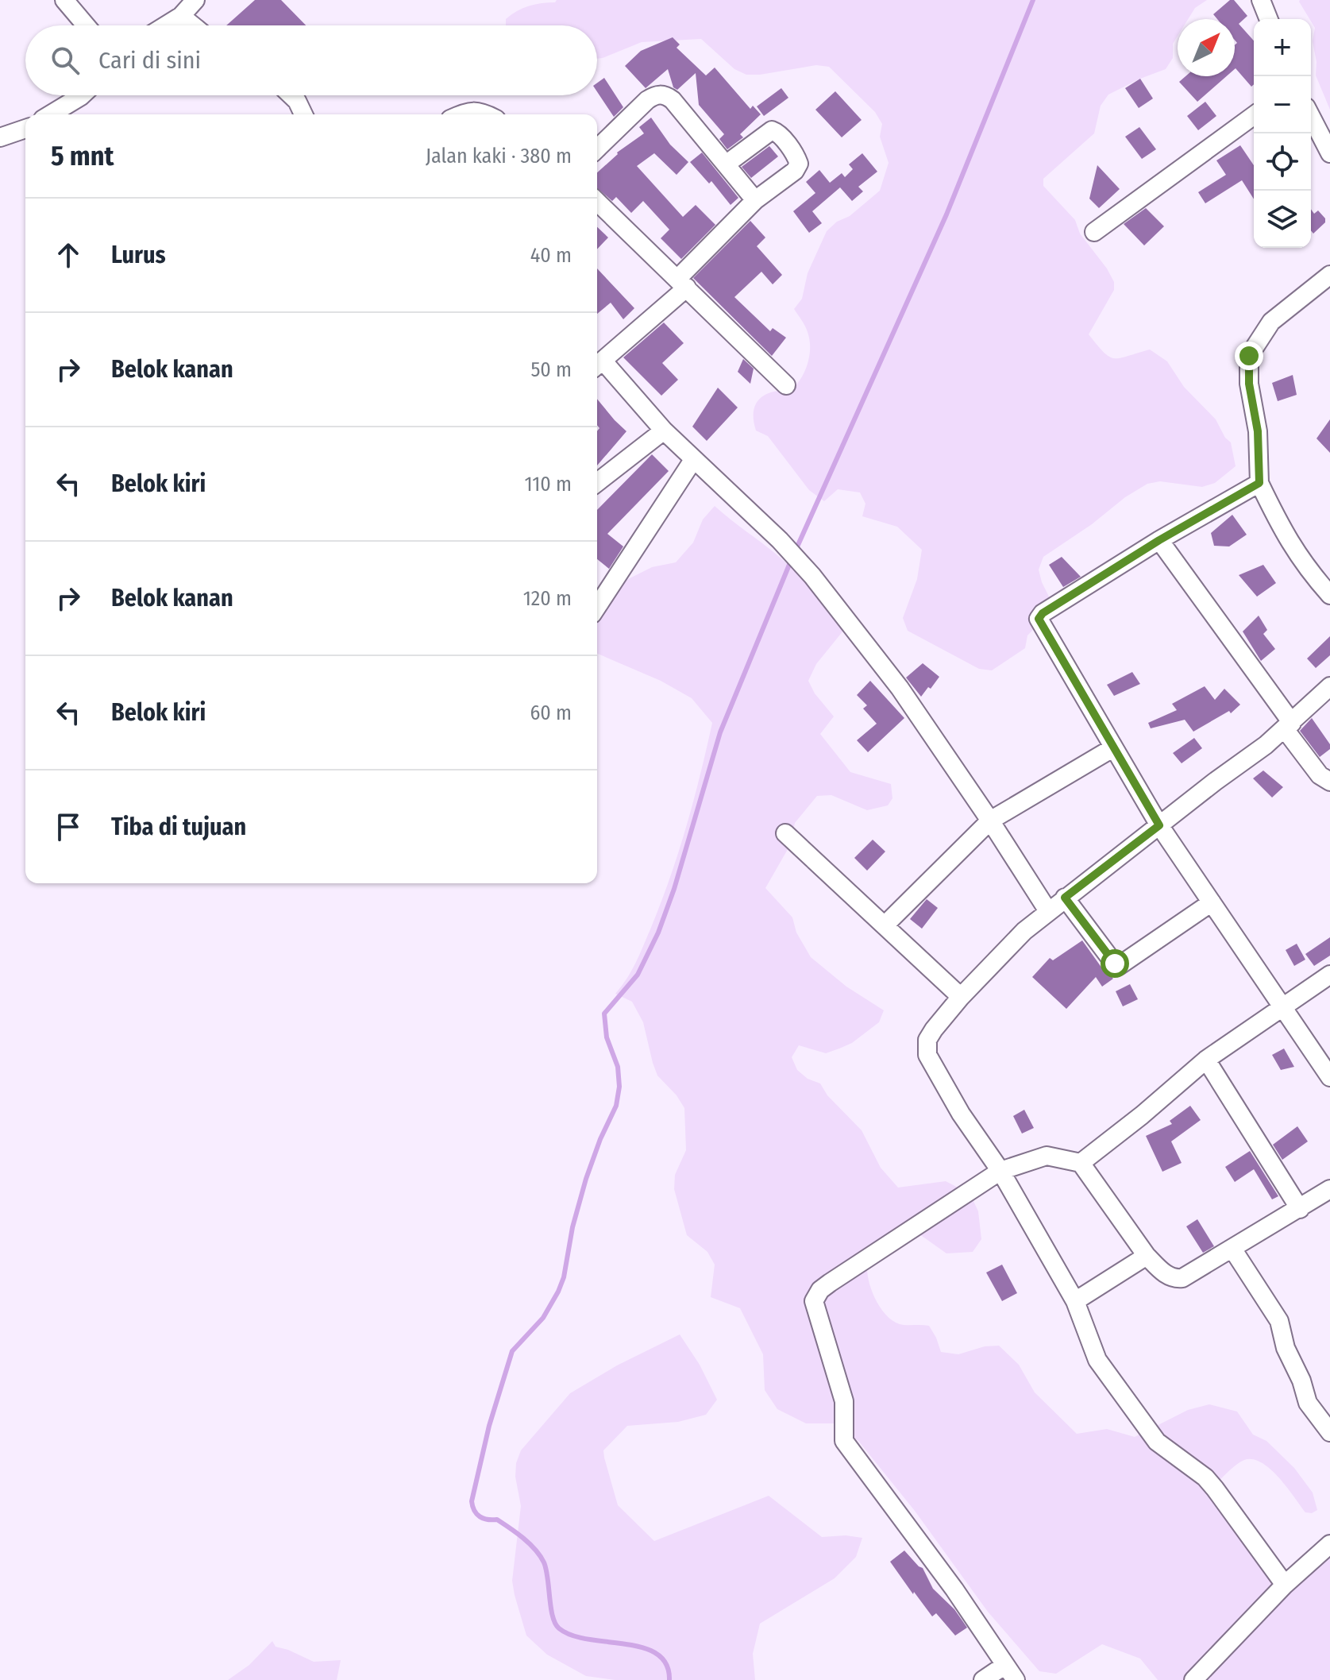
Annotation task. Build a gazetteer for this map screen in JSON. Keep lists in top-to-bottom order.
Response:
{
  "north": "top right",
  "page": {
    "map_buttons": ["+", "−"],
    "search": "Cari di sini",
    "heading": ["5 mnt", "Jalan kaki · 380 m"],
    "list": [
      ["Lurus", "40 m"],
      ["Belok kanan", "50 m"],
      ["Belok kiri", "110 m"],
      ["Belok kanan", "120 m"],
      ["Belok kiri", "60 m"],
      "Tiba di tujuan"
    ]
  }
}
